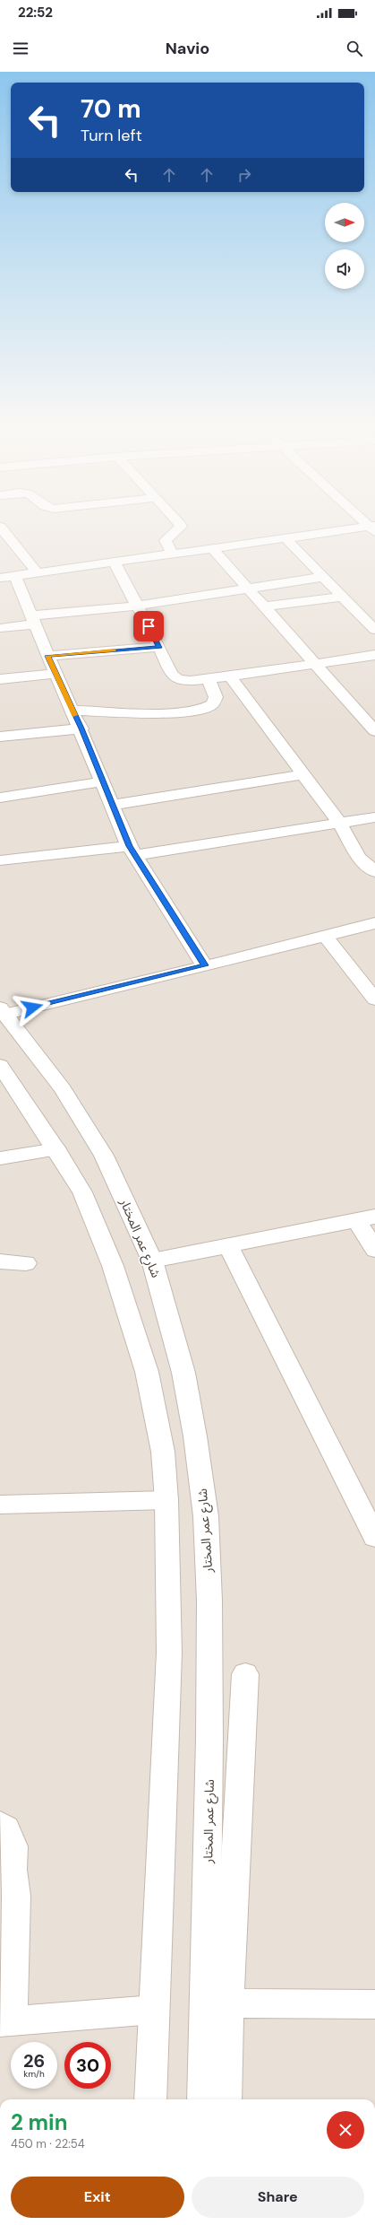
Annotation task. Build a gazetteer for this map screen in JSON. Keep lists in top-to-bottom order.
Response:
{
  "streets": {
    "street": ["شارع عمر المختار"]
  },
  "north": "right",
  "page": {
    "status": "22:52",
    "header": "Navio",
    "turn": ["70 m", "Turn left"],
    "speed": "26 km/h",
    "limit": "30",
    "heading": ["2 min", "450 m · 22:54"],
    "buttons": ["Exit", "Share"]
  }
}
